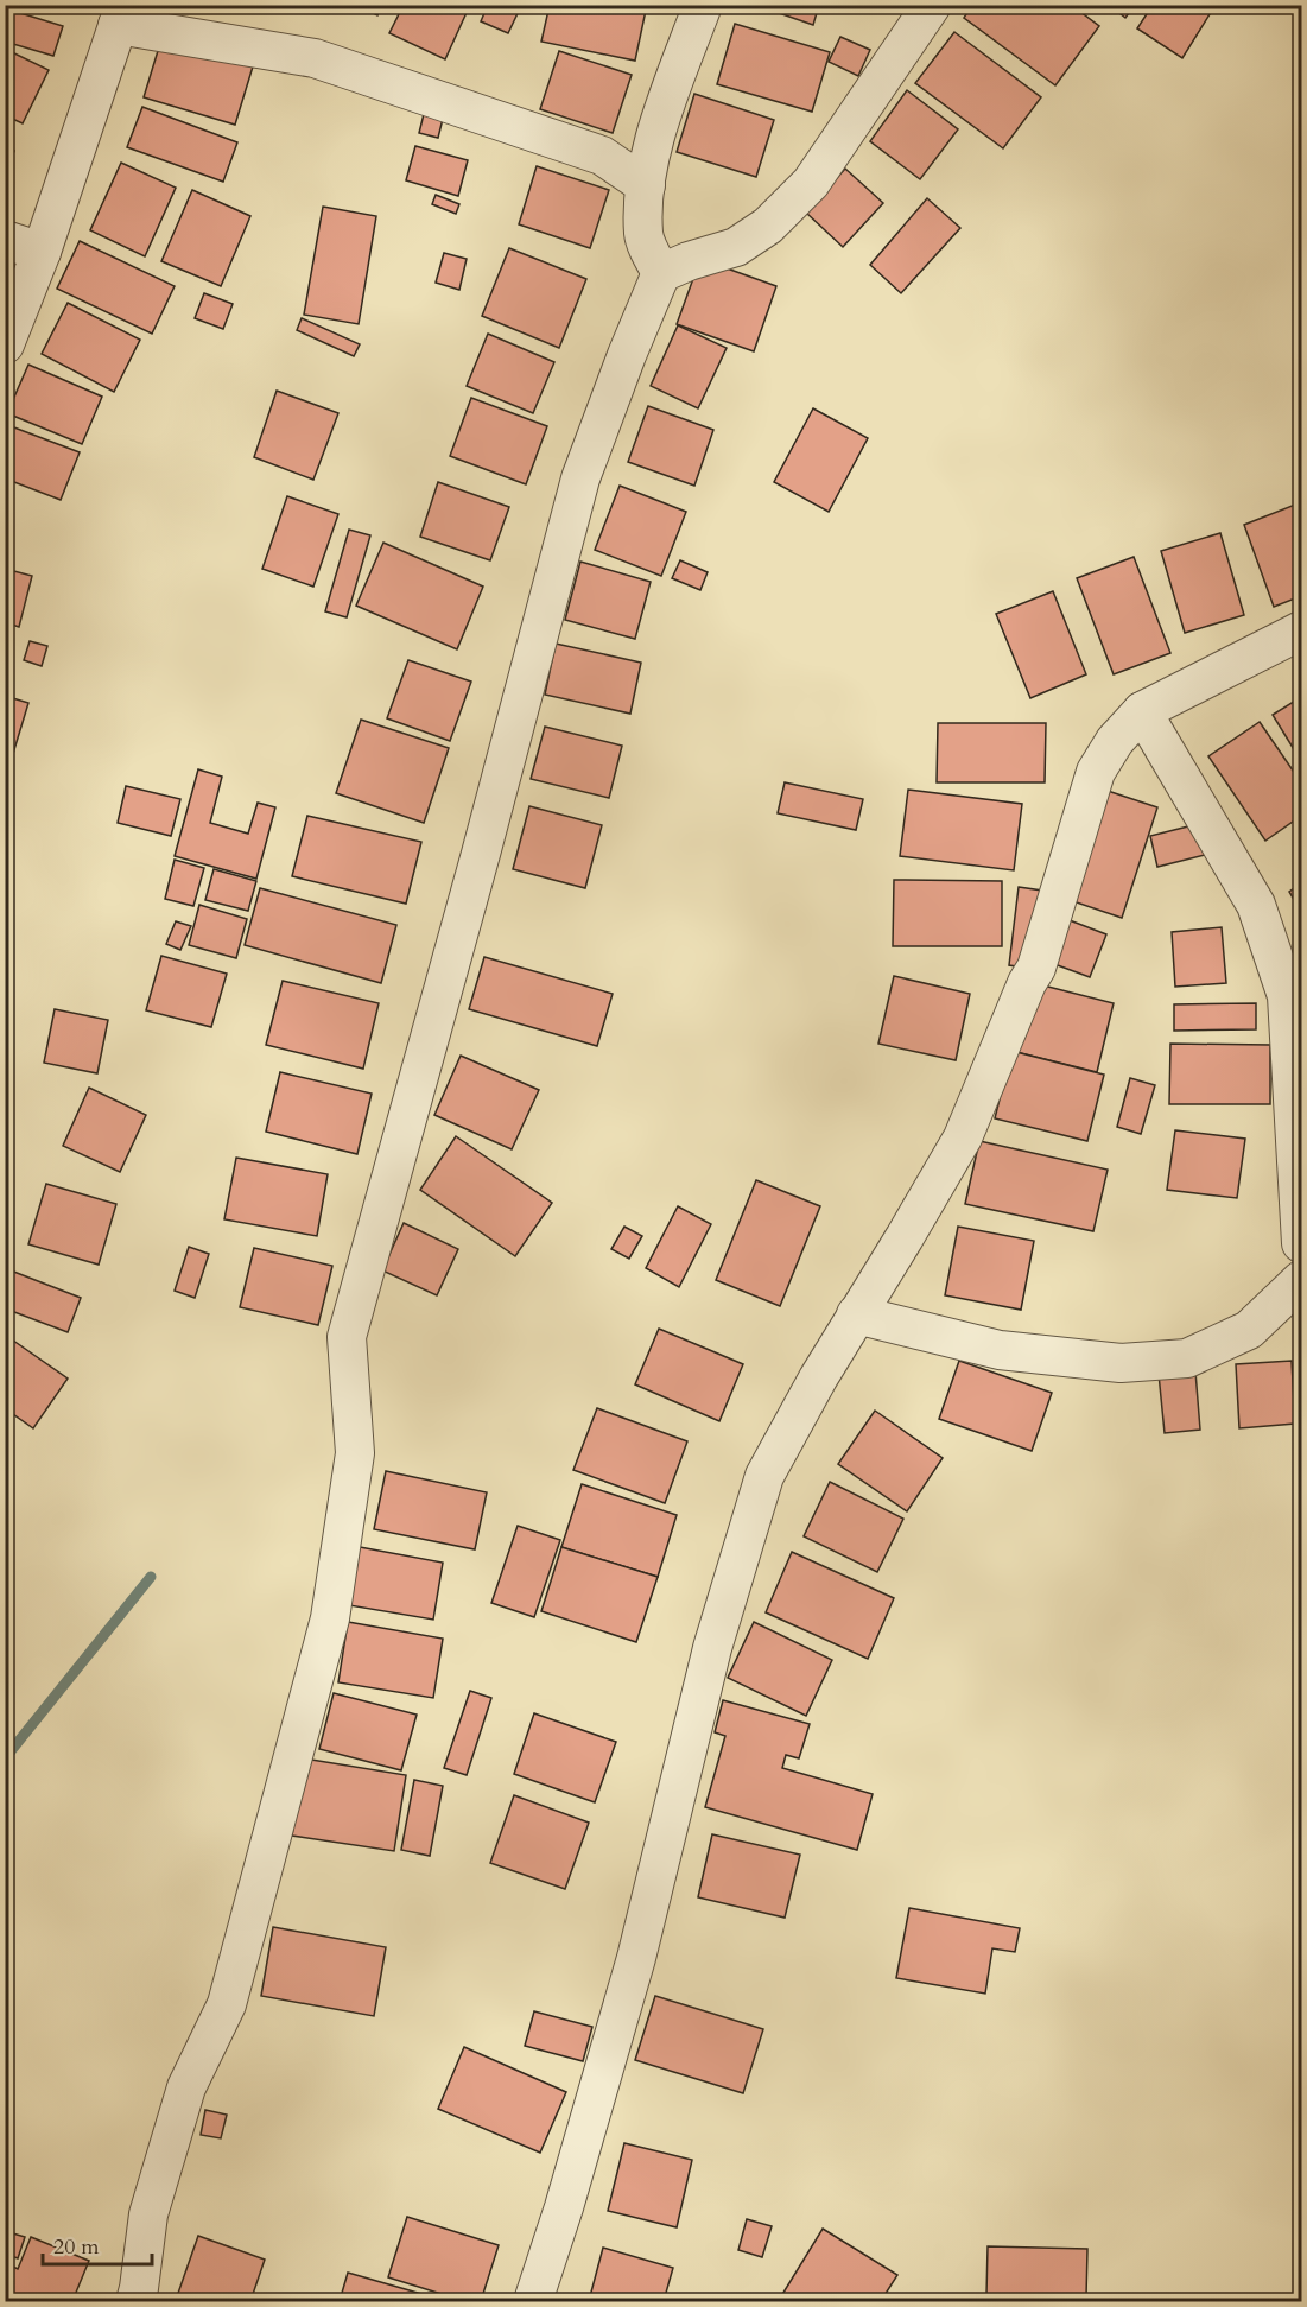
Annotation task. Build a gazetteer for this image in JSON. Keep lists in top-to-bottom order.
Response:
{
  "scale_bar": "20 m"
}
